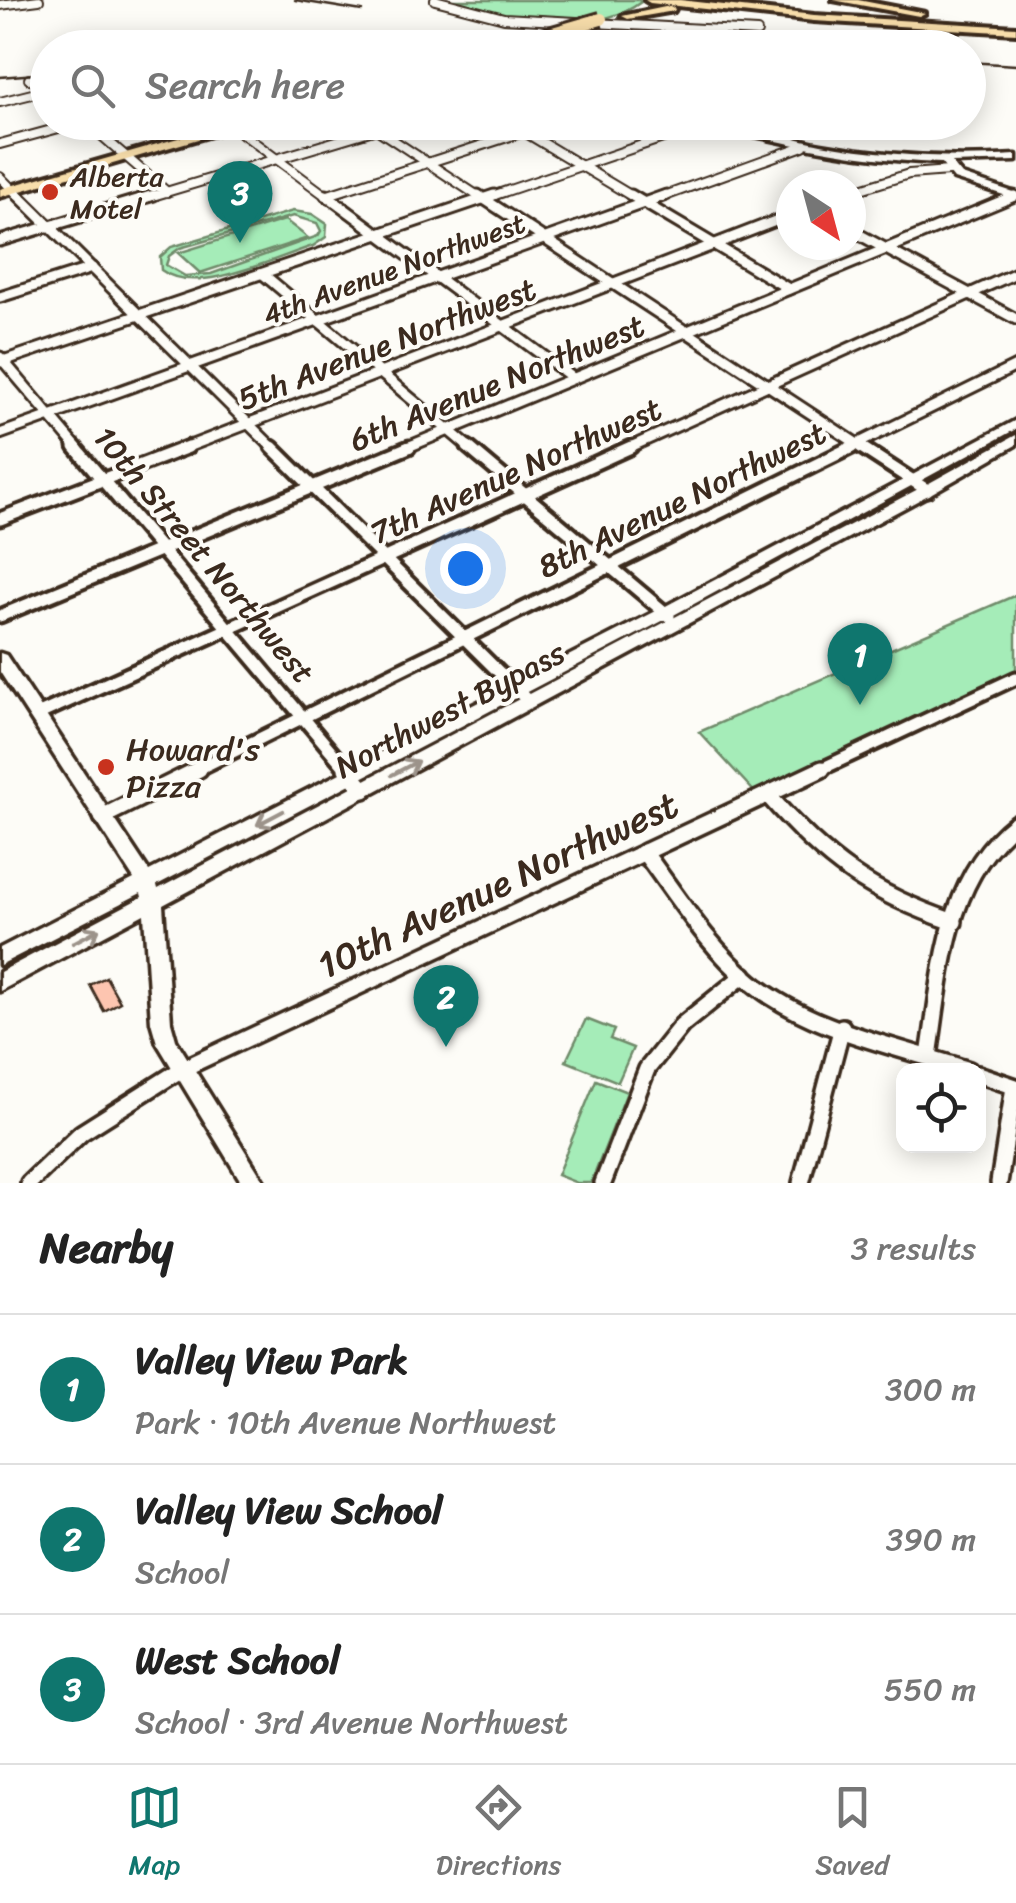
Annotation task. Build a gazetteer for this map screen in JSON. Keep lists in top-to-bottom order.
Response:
{
  "streets": {
    "main road": ["Northwest Bypass"],
    "street": [
      "4th Avenue Northwest",
      "5th Avenue Northwest",
      "6th Avenue Northwest",
      "7th Avenue Northwest",
      "8th Avenue Northwest",
      "10th Street Northwest",
      "10th Avenue Northwest"
    ]
  },
  "crossings": [
    ["4th Avenue Northwest", "10th Street Northwest"],
    ["5th Avenue Northwest", "10th Street Northwest"],
    ["6th Avenue Northwest", "10th Street Northwest"],
    ["7th Avenue Northwest", "10th Street Northwest"],
    ["8th Avenue Northwest", "10th Street Northwest"],
    ["10th Street Northwest", "Northwest Bypass"]
  ],
  "places": ["Alberta Motel", "Howard's Pizza"],
  "north": "bottom right",
  "page": {
    "search": "Search here",
    "pins": ["3", "1", "2"],
    "heading": ["Nearby", "3 results"],
    "list": [
      {
        "mark": "1",
        "name": "Valley View Park",
        "note": "Park · 10th Avenue Northwest",
        "value": "300 m"
      },
      {
        "mark": "2",
        "name": "Valley View School",
        "note": "School",
        "value": "390 m"
      },
      {
        "mark": "3",
        "name": "West School",
        "note": "School · 3rd Avenue Northwest",
        "value": "550 m"
      }
    ],
    "nav": ["Map", "Directions", "Saved"]
  }
}
